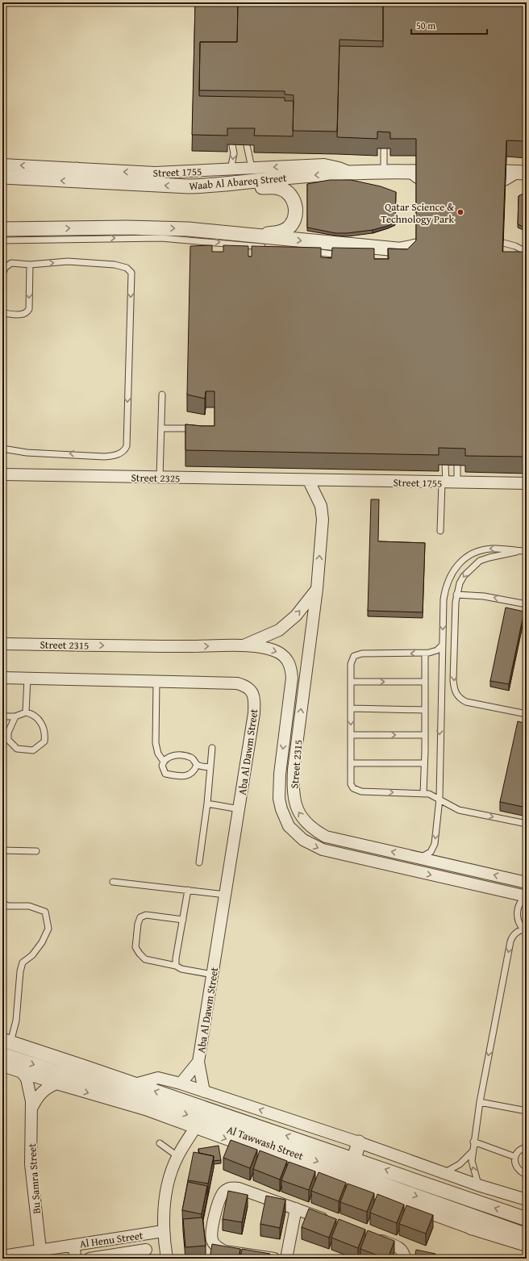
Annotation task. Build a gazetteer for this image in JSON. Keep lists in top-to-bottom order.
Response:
{
  "streets": {
    "street": [
      "Street 1755",
      "Waab Al Abareq Street",
      "Street 2325",
      "Street 2315",
      "Aba Al Dawm Street",
      "Al Tawwash Street",
      "Bu Samra Street",
      "Al Henu Street"
    ]
  },
  "crossings": [
    ["Street 1755", "Waab Al Abareq Street"],
    ["Street 1755", "Street 2325"],
    ["Street 1755", "Street 2315"],
    ["Street 2325", "Street 2315"],
    ["Bu Samra Street", "Al Henu Street"]
  ],
  "places": ["Qatar Science & Technology Park"],
  "scale_bar": "50 m"
}
